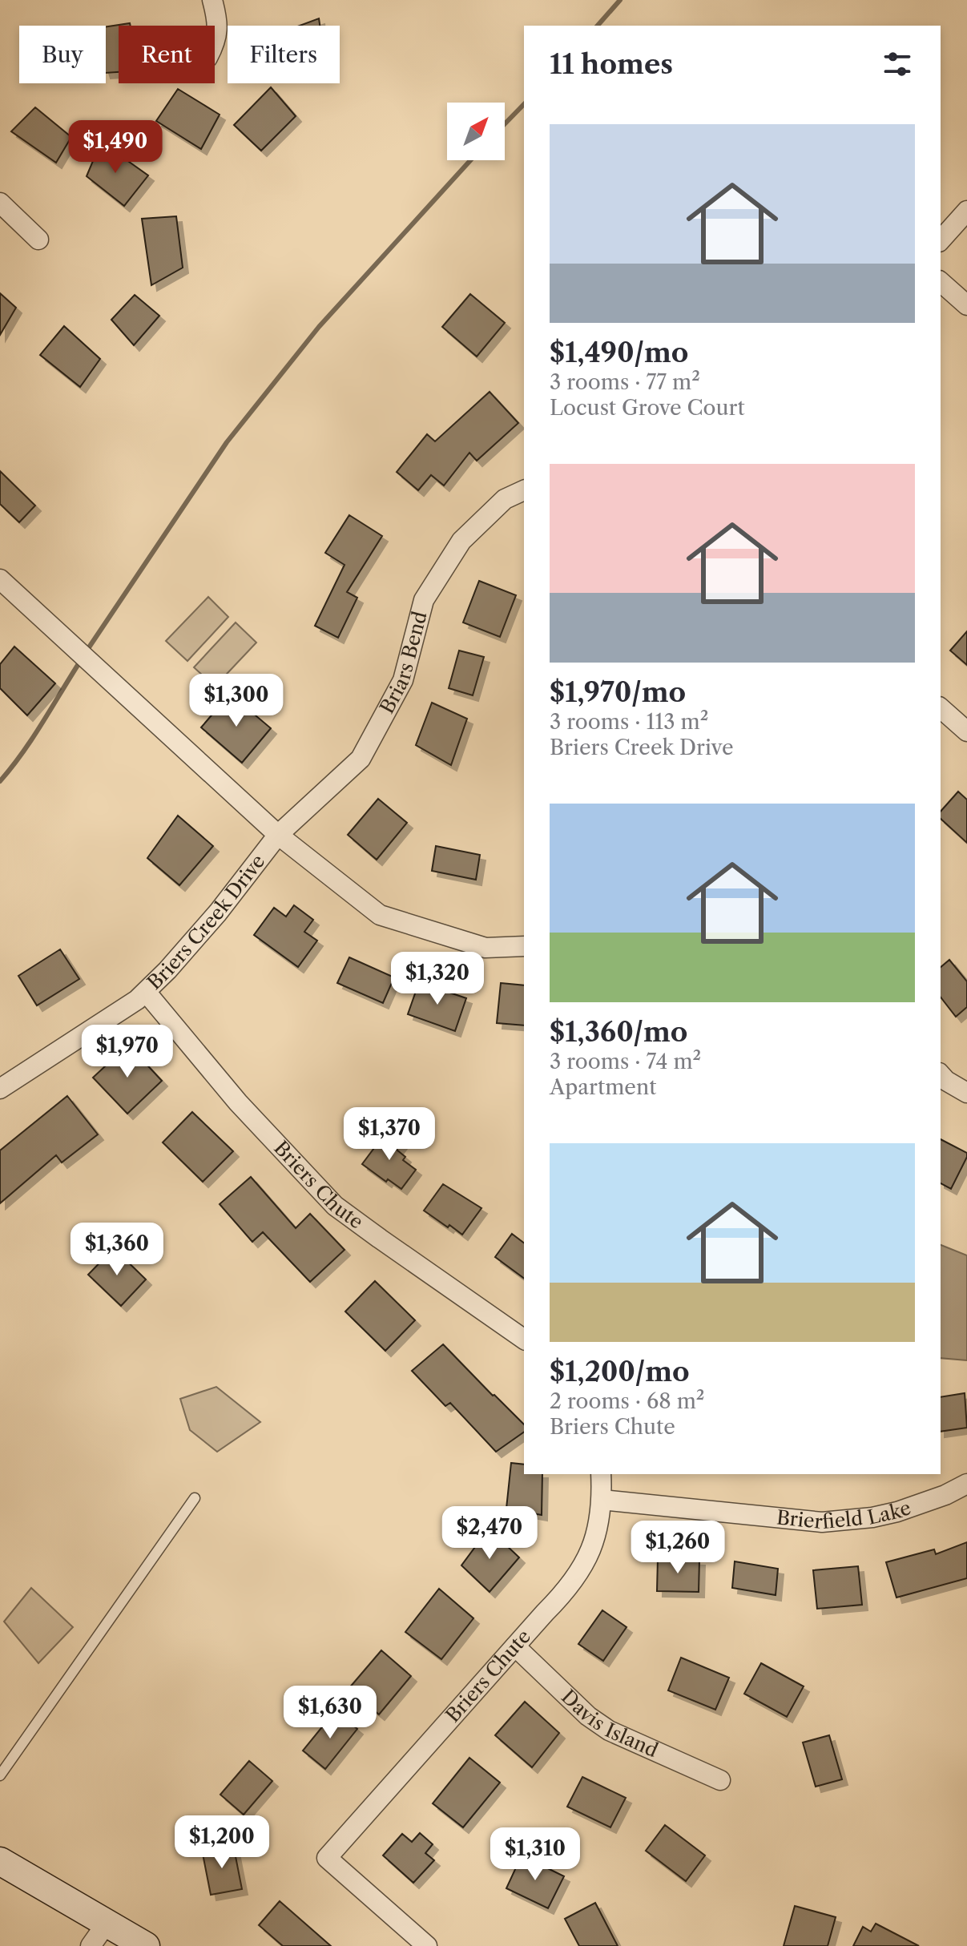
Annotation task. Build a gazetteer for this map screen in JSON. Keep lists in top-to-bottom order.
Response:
{
  "streets": {
    "street": [
      "Briars Bend",
      "Briers Creek Drive",
      "Briers Chute",
      "Brierfield Lake",
      "Davis Island"
    ]
  },
  "crossings": [
    ["Briars Bend", "Briers Creek Drive"],
    ["Briers Creek Drive", "Briers Chute"],
    ["Briers Chute", "Brierfield Lake"],
    ["Briers Chute", "Davis Island"]
  ],
  "north": "top right",
  "page": {
    "chip": ["Buy", "Rent", "Filters"],
    "heading": "11 homes",
    "list": [
      {
        "name": "$1,490/mo",
        "note": "3 rooms · 77 m² · Locust Grove Court"
      },
      {
        "name": "$1,970/mo",
        "note": "3 rooms · 113 m² · Briers Creek Drive"
      },
      {
        "name": "$1,360/mo",
        "note": "3 rooms · 74 m² · Apartment"
      },
      {
        "name": "$1,200/mo",
        "note": "2 rooms · 68 m² · Briers Chute"
      }
    ],
    "price": [
      "$1,490",
      "$1,300",
      "$1,320",
      "$1,970",
      "$1,370",
      "$1,360",
      "$2,470",
      "$1,260",
      "$1,630",
      "$1,200",
      "$1,310"
    ]
  }
}
